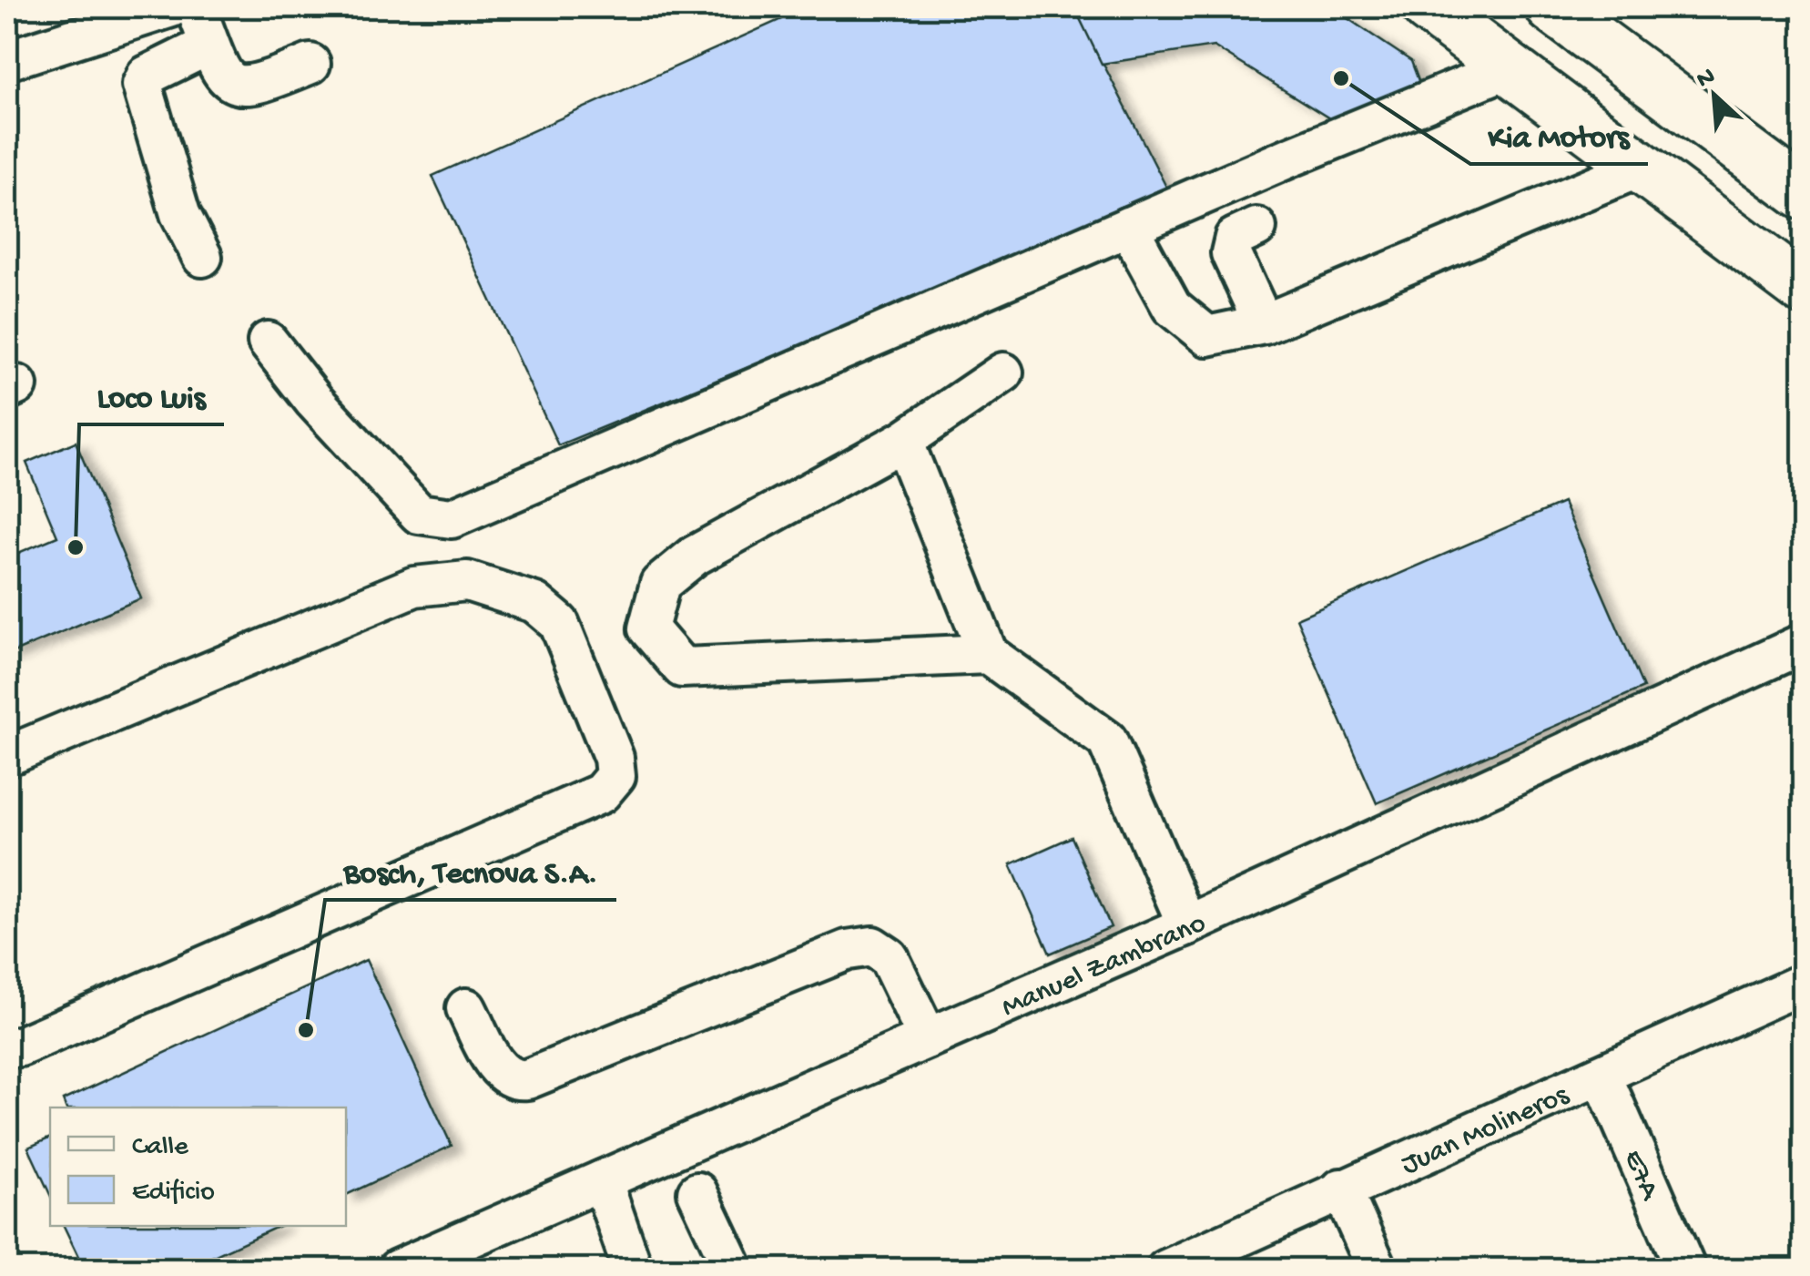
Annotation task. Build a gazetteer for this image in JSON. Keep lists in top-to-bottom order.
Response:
{
  "streets": {
    "street": ["Manuel Zambrano", "Juan Molineros", "E7A"]
  },
  "crossings": [
    ["Juan Molineros", "E7A"]
  ],
  "places": ["Kia Motors", "Loco Luis", "Bosch, Tecnova S.A."],
  "legend": ["Calle", "Edificio"],
  "north": "top left"
}
